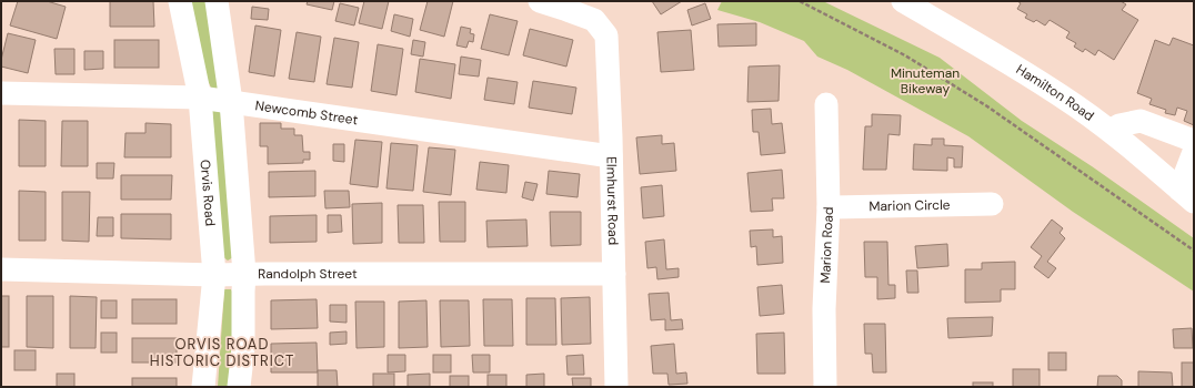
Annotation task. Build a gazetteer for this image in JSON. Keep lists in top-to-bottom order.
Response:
{
  "streets": {
    "street": [
      "Hamilton Road",
      "Newcomb Street",
      "Orvis Road",
      "Elmhurst Road",
      "Marion Circle",
      "Marion Road",
      "Randolph Street"
    ]
  },
  "crossings": [
    ["Newcomb Street", "Orvis Road"],
    ["Newcomb Street", "Elmhurst Road"],
    ["Orvis Road", "Randolph Street"],
    ["Elmhurst Road", "Randolph Street"],
    ["Marion Circle", "Marion Road"]
  ],
  "districts": ["ORVIS ROAD HISTORIC DISTRICT"],
  "parks": ["Minuteman Bikeway"]
}
